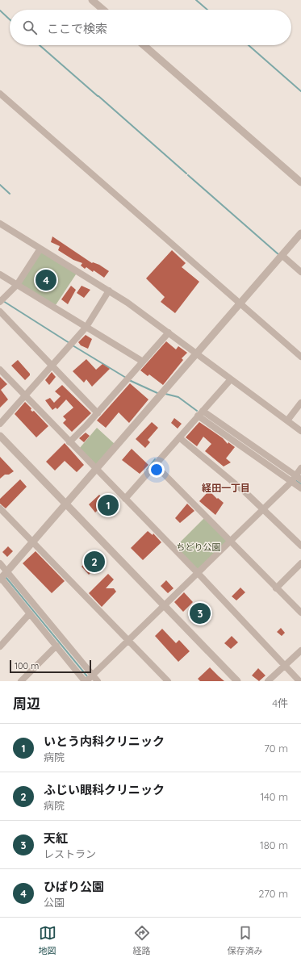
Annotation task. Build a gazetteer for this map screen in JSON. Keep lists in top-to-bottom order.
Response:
{
  "districts": ["経田一丁目"],
  "parks": ["ちどり公園"],
  "scale_bar": "100 m",
  "page": {
    "search": "ここで検索",
    "pins": [
      "4",
      "1",
      "2",
      "3"
    ],
    "scale": "100 m",
    "heading": ["周辺", "4件"],
    "list": [
      {
        "mark": "1",
        "name": "いとう内科クリニック",
        "note": "病院",
        "value": "70 m"
      },
      {
        "mark": "2",
        "name": "ふじい眼科クリニック",
        "note": "病院",
        "value": "140 m"
      },
      {
        "mark": "3",
        "name": "天紅",
        "note": "レストラン",
        "value": "180 m"
      },
      {
        "mark": "4",
        "name": "ひばり公園",
        "note": "公園",
        "value": "270 m"
      }
    ],
    "nav": ["地図", "経路", "保存済み"]
  }
}
